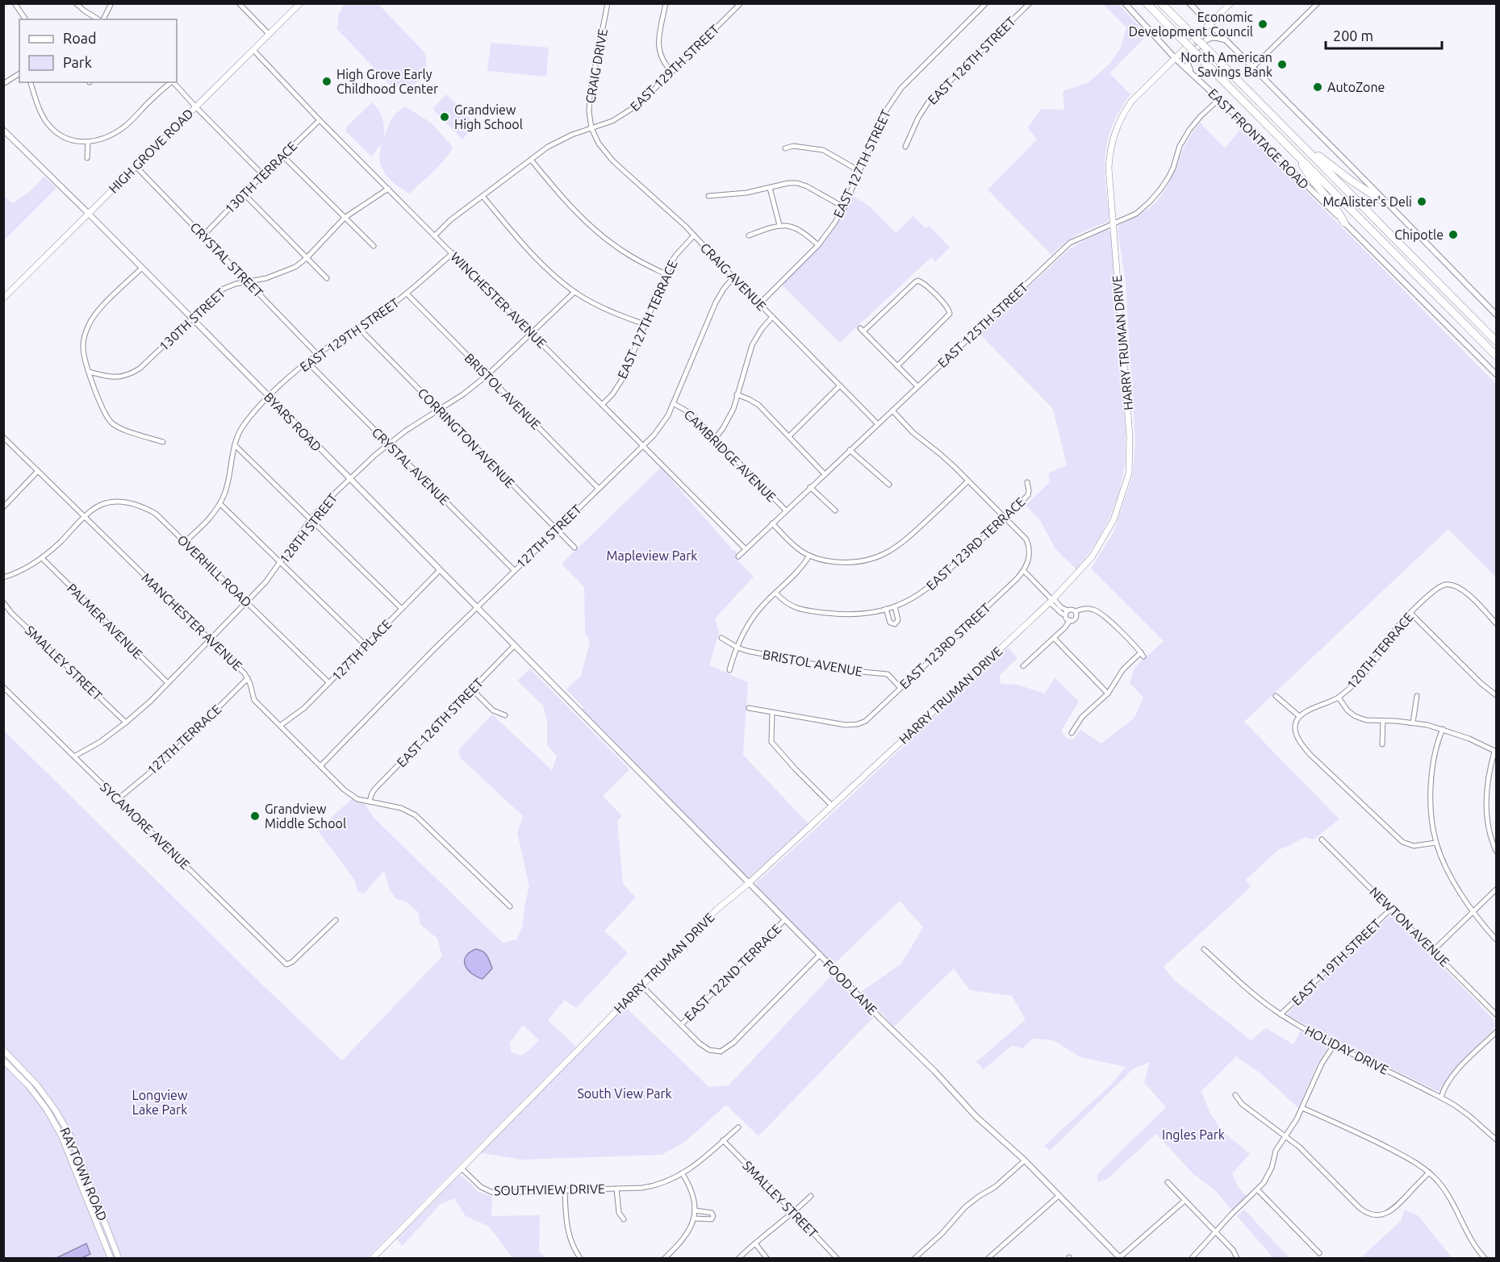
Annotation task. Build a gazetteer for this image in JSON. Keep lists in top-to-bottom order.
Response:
{
  "streets": {
    "main road": ["HIGH GROVE ROAD", "HARRY TRUMAN DRIVE", "RAYTOWN ROAD"],
    "street": [
      "EAST 126TH STREET",
      "CRAIG DRIVE",
      "EAST 129TH STREET",
      "EAST FRONTAGE ROAD",
      "EAST 127TH STREET",
      "130TH TERRACE",
      "CRYSTAL STREET",
      "CRAIG AVENUE",
      "WINCHESTER AVENUE",
      "130TH STREET",
      "EAST 127TH TERRACE",
      "EAST 125TH STREET",
      "BRISTOL AVENUE",
      "BYARS ROAD",
      "CORRINGTON AVENUE",
      "CAMBRIDGE AVENUE",
      "CRYSTAL AVENUE",
      "128TH STREET",
      "127TH STREET",
      "EAST 123RD TERRACE",
      "OVERHILL ROAD",
      "PALMER AVENUE",
      "MANCHESTER AVENUE",
      "EAST 123RD STREET",
      "127TH PLACE",
      "120TH TERRACE",
      "SMALLEY STREET",
      "127TH TERRACE",
      "SYCAMORE AVENUE",
      "NEWTON AVENUE",
      "EAST 119TH STREET",
      "EAST 122ND TERRACE",
      "FOOD LANE",
      "HOLIDAY DRIVE",
      "SOUTHVIEW DRIVE"
    ]
  },
  "crossings": [
    ["EAST 126TH STREET", "BYARS ROAD"],
    ["EAST 126TH STREET", "MANCHESTER AVENUE"],
    ["CRAIG DRIVE", "EAST 129TH STREET"],
    ["CRAIG DRIVE", "CRAIG AVENUE"],
    ["EAST 129TH STREET", "CRYSTAL STREET"],
    ["EAST 129TH STREET", "CRAIG AVENUE"],
    ["EAST 129TH STREET", "WINCHESTER AVENUE"],
    ["EAST 129TH STREET", "BRISTOL AVENUE"],
    ["EAST 129TH STREET", "BYARS ROAD"],
    ["EAST 129TH STREET", "CORRINGTON AVENUE"],
    ["EAST 129TH STREET", "CRYSTAL AVENUE"],
    ["EAST 129TH STREET", "OVERHILL ROAD"],
    ["EAST FRONTAGE ROAD", "EAST 125TH STREET"],
    ["EAST FRONTAGE ROAD", "HARRY TRUMAN DRIVE"],
    ["HIGH GROVE ROAD", "CRYSTAL STREET"],
    ["HIGH GROVE ROAD", "WINCHESTER AVENUE"],
    ["HIGH GROVE ROAD", "BYARS ROAD"],
    ["EAST 127TH STREET", "CRAIG AVENUE"],
    ["130TH TERRACE", "CRYSTAL STREET"],
    ["130TH TERRACE", "WINCHESTER AVENUE"],
    ["CRYSTAL STREET", "130TH STREET"],
    ["CRAIG AVENUE", "EAST 127TH TERRACE"],
    ["CRAIG AVENUE", "EAST 125TH STREET"],
    ["CRAIG AVENUE", "127TH STREET"],
    ["WINCHESTER AVENUE", "130TH STREET"],
    ["WINCHESTER AVENUE", "EAST 127TH TERRACE"],
    ["WINCHESTER AVENUE", "EAST 125TH STREET"],
    ["WINCHESTER AVENUE", "128TH STREET"],
    ["WINCHESTER AVENUE", "127TH STREET"],
    ["130TH STREET", "BYARS ROAD"],
    ["EAST 125TH STREET", "HARRY TRUMAN DRIVE"],
    ["EAST 125TH STREET", "CAMBRIDGE AVENUE"],
    ["HARRY TRUMAN DRIVE", "FOOD LANE"],
    ["HARRY TRUMAN DRIVE", "SOUTHVIEW DRIVE"],
    ["BRISTOL AVENUE", "128TH STREET"],
    ["BRISTOL AVENUE", "127TH STREET"],
    ["BRISTOL AVENUE", "EAST 123RD STREET"],
    ["BYARS ROAD", "128TH STREET"],
    ["BYARS ROAD", "127TH STREET"],
    ["BYARS ROAD", "127TH PLACE"],
    ["BYARS ROAD", "FOOD LANE"],
    ["CORRINGTON AVENUE", "128TH STREET"],
    ["CORRINGTON AVENUE", "127TH STREET"],
    ["CAMBRIDGE AVENUE", "127TH STREET"],
    ["CRYSTAL AVENUE", "128TH STREET"],
    ["CRYSTAL AVENUE", "127TH STREET"],
    ["128TH STREET", "OVERHILL ROAD"],
    ["128TH STREET", "PALMER AVENUE"],
    ["128TH STREET", "MANCHESTER AVENUE"],
    ["128TH STREET", "SMALLEY STREET"],
    ["128TH STREET", "SYCAMORE AVENUE"],
    ["127TH STREET", "MANCHESTER AVENUE"],
    ["OVERHILL ROAD", "PALMER AVENUE"],
    ["OVERHILL ROAD", "MANCHESTER AVENUE"],
    ["OVERHILL ROAD", "127TH PLACE"],
    ["MANCHESTER AVENUE", "127TH PLACE"],
    ["MANCHESTER AVENUE", "127TH TERRACE"],
    ["SMALLEY STREET", "SOUTHVIEW DRIVE"],
    ["127TH TERRACE", "SYCAMORE AVENUE"],
    ["NEWTON AVENUE", "EAST 119TH STREET"],
    ["EAST 119TH STREET", "HOLIDAY DRIVE"],
    ["EAST 122ND TERRACE", "FOOD LANE"]
  ],
  "parks": [
    "Mapleview Park",
    "South View Park",
    "Longview Lake Park",
    "Ingles Park"
  ],
  "places": [
    "Economic Development Council",
    "North American Savings Bank",
    "High Grove Early Childhood Center",
    "AutoZone",
    "Grandview High School",
    "McAlister's Deli",
    "Chipotle",
    "Grandview Middle School"
  ],
  "legend": ["Road", "Park"],
  "scale_bar": "200 m"
}
